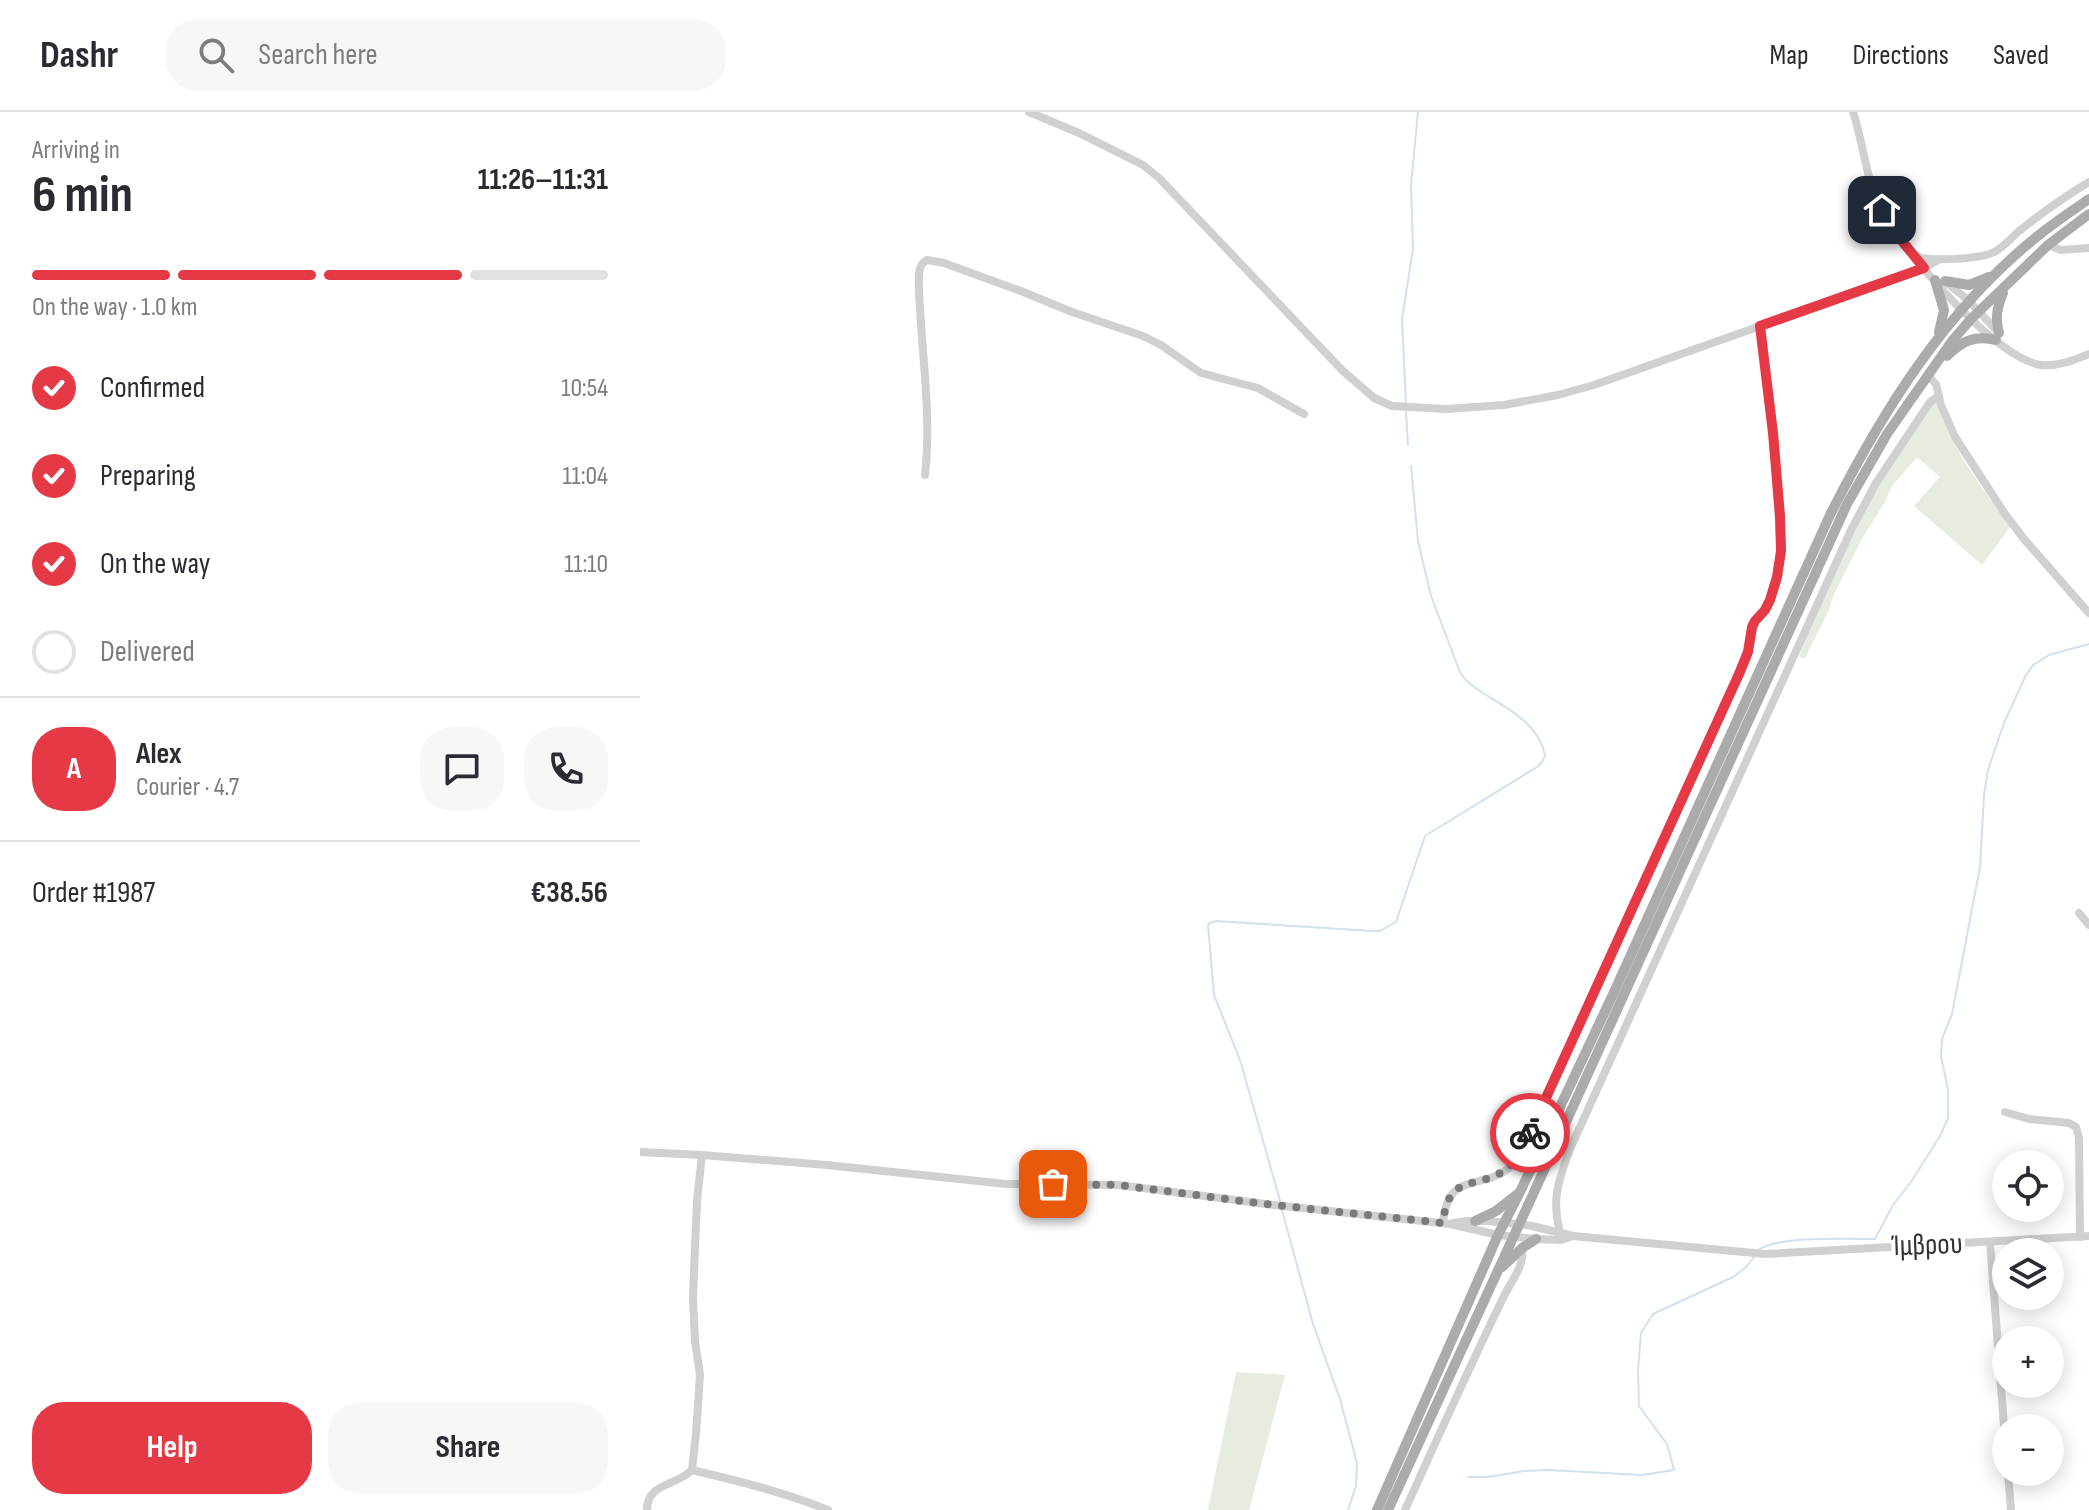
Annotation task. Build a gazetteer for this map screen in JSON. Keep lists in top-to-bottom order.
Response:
{
  "streets": {
    "street": ["Ίμβρου"]
  },
  "page": {
    "header": "Dashr",
    "search": "Search here",
    "nav": ["Map", "Directions", "Saved"],
    "heading": ["6 min", "Arriving in", "11:26–11:31"],
    "panel": [
      "Alex",
      "Courier · 4.7",
      "Order #1987",
      "€38.56"
    ],
    "bar": "On the way · 1.0 km",
    "list": [
      ["Confirmed", "10:54"],
      ["Preparing", "11:04"],
      ["On the way", "11:10"],
      "Delivered"
    ],
    "round": "A",
    "map_buttons": ["+", "−"],
    "buttons": ["Help", "Share"]
  }
}
